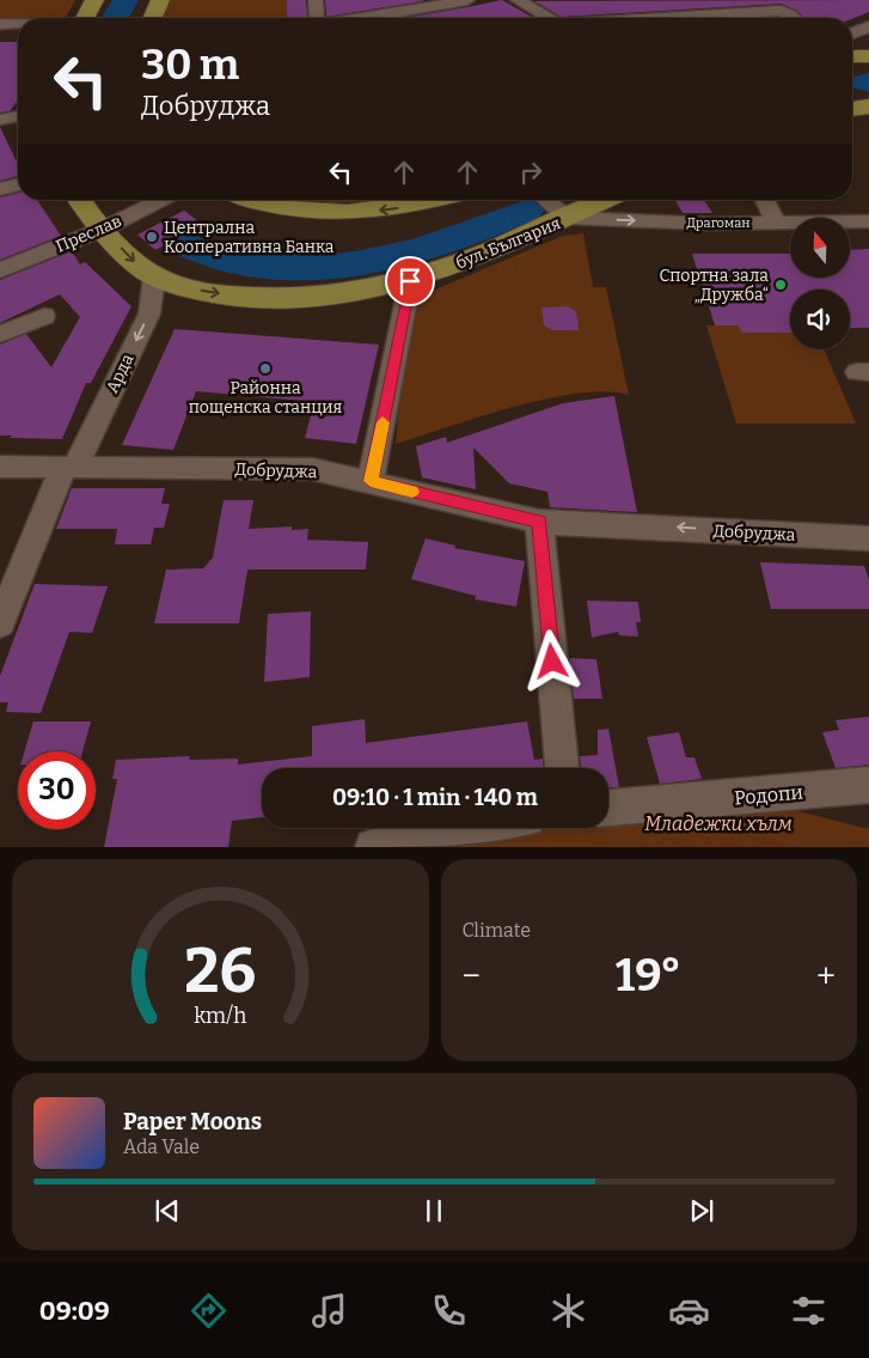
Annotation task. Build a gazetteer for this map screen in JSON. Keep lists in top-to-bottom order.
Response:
{
  "streets": {
    "main road": ["бул. България"],
    "street": [
      "Драгоман",
      "Преслав",
      "Арда",
      "Добруджа",
      "Родопи"
    ]
  },
  "crossings": [
    ["Драгоман", "бул. България"],
    ["Преслав", "бул. България"],
    ["бул. България", "Арда"],
    ["Арда", "Добруджа"]
  ],
  "one_way": ["Драгоман", "Арда", "Добруджа"],
  "parks": ["Младежки хълм"],
  "places": ["Централна Кооперативна Банка", "Спортна зала „Дружба“", "Районна пощенска станция"],
  "north": "top",
  "page": {
    "turn": ["30 m", "Добруджа"],
    "limit": "30",
    "trip": "09:10 · 1 min · 140 m",
    "tile": "Climate",
    "heat": ["−", "19°", "+"],
    "song": ["Paper Moons", "Ada Vale"],
    "tabs": "09:09",
    "gauge": ["26", "km/h"]
  }
}
